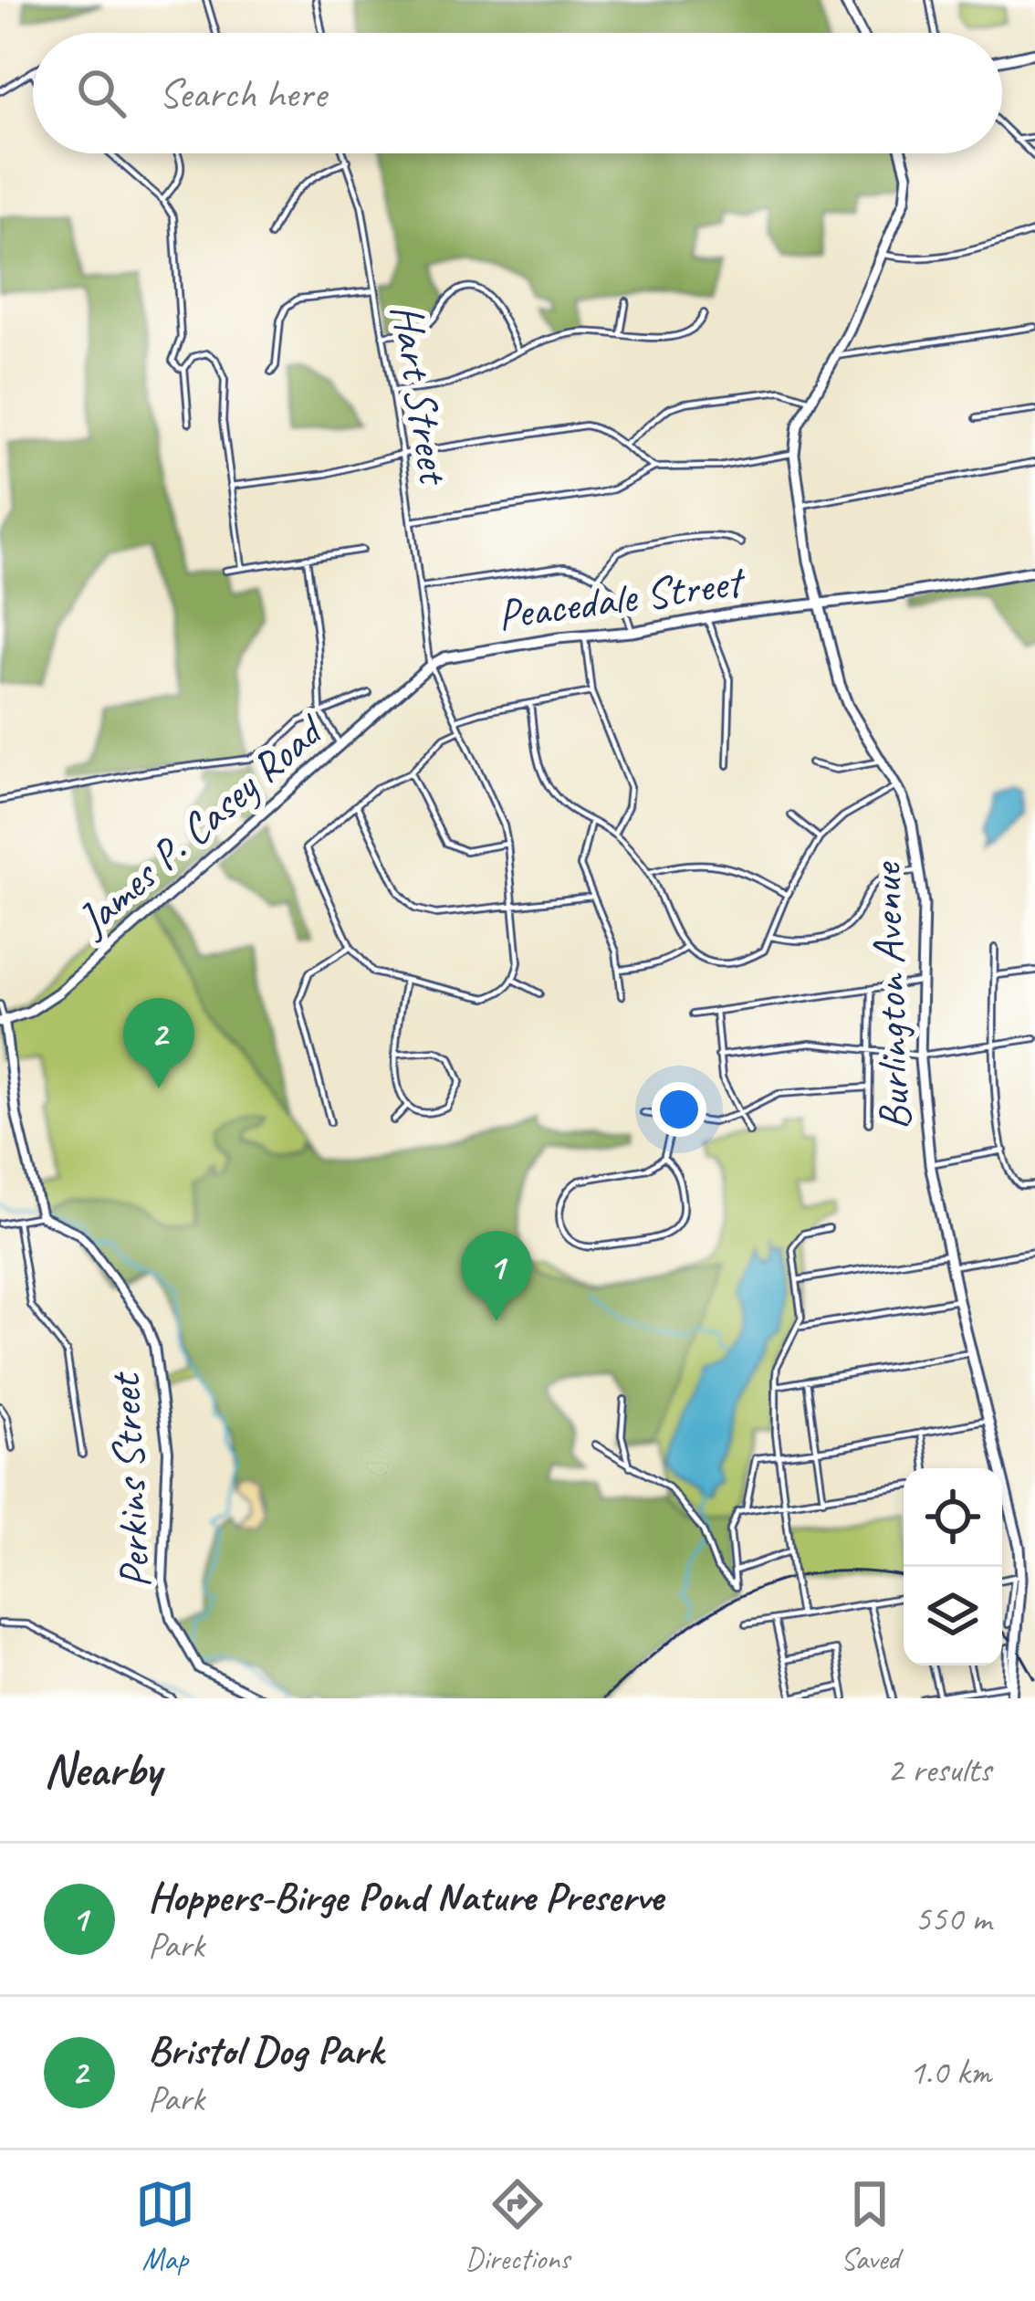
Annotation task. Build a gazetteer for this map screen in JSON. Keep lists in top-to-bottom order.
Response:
{
  "streets": {
    "main road": ["Peacedale Street", "James P. Casey Road", "Burlington Avenue"],
    "street": ["Hart Street", "Perkins Street"]
  },
  "crossings": [
    ["Hart Street", "Peacedale Street"],
    ["Hart Street", "James P. Casey Road"],
    ["Peacedale Street", "James P. Casey Road"],
    ["Peacedale Street", "Burlington Avenue"]
  ],
  "page": {
    "search": "Search here",
    "pins": ["2", "1"],
    "heading": ["Nearby", "2 results"],
    "list": [
      {
        "mark": "1",
        "name": "Hoppers-Birge Pond Nature Preserve",
        "note": "Park",
        "value": "550 m"
      },
      {
        "mark": "2",
        "name": "Bristol Dog Park",
        "note": "Park",
        "value": "1.0 km"
      }
    ],
    "nav": ["Map", "Directions", "Saved"]
  }
}
